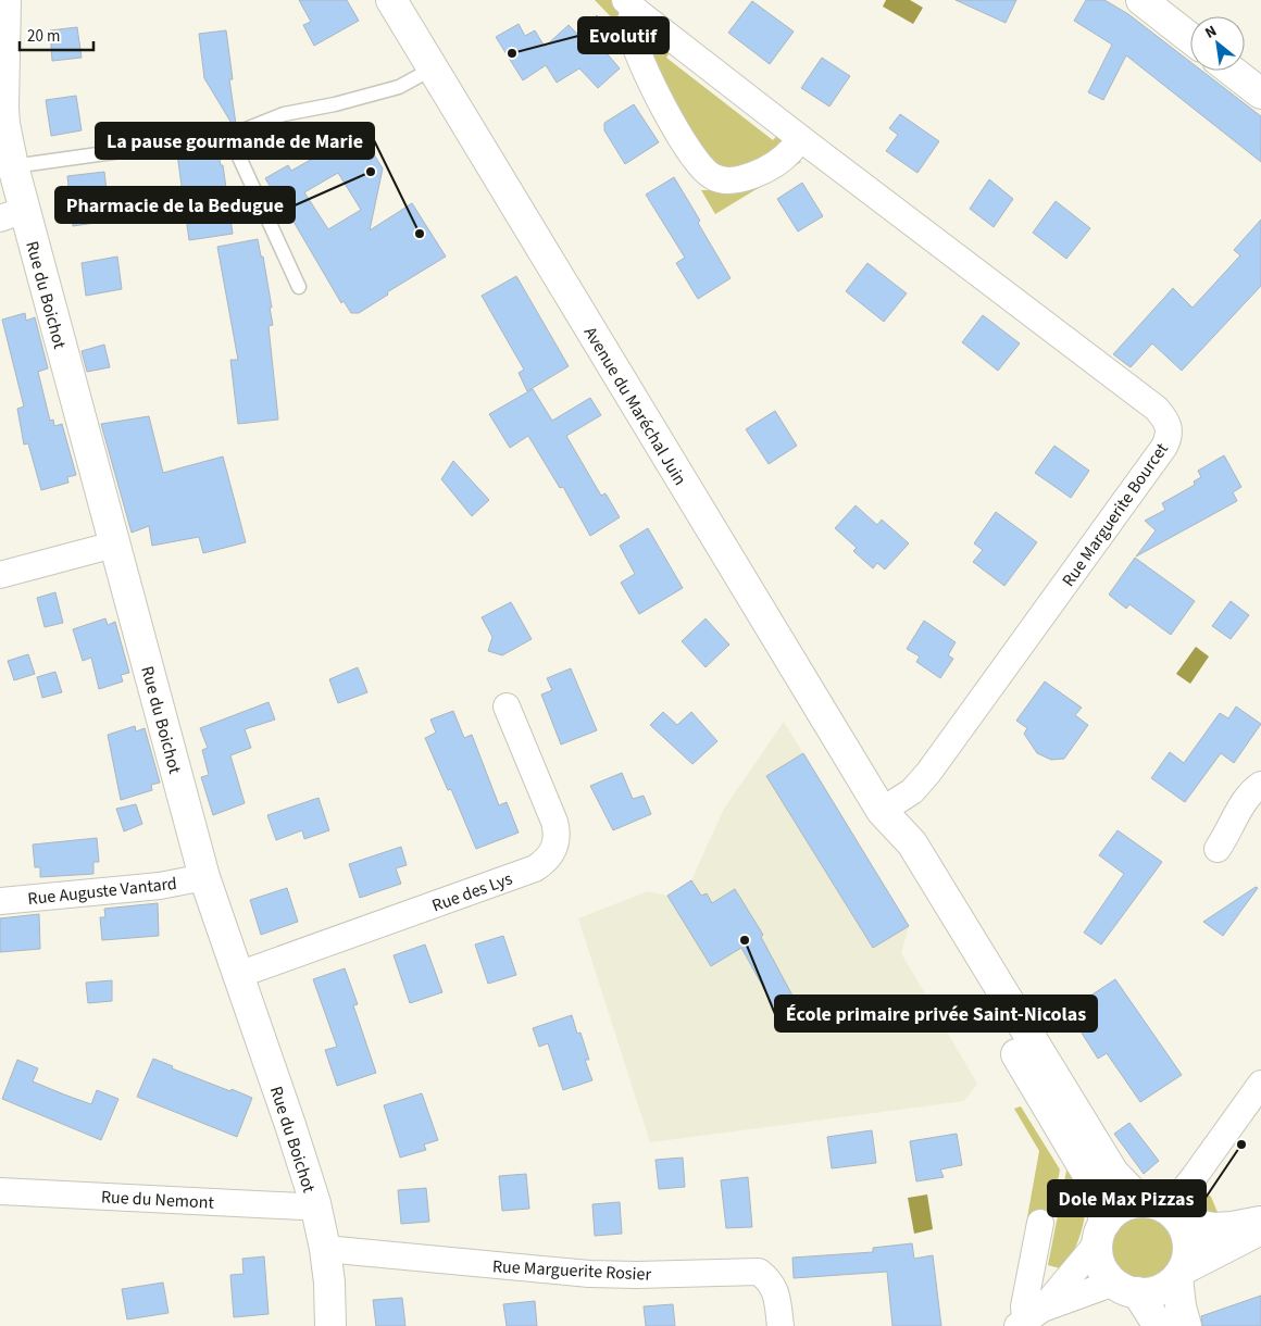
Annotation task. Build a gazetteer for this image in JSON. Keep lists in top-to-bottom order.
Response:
{
  "streets": {
    "main road": ["Rue du Boichot", "Avenue du Maréchal Juin"],
    "street": [
      "Rue Marguerite Bourcet",
      "Rue Auguste Vantard",
      "Rue des Lys",
      "Rue du Nemont",
      "Rue Marguerite Rosier"
    ]
  },
  "crossings": [
    ["Rue du Boichot", "Rue Auguste Vantard"],
    ["Rue du Boichot", "Rue des Lys"],
    ["Rue du Boichot", "Rue du Nemont"],
    ["Rue du Boichot", "Rue Marguerite Rosier"],
    ["Avenue du Maréchal Juin", "Rue Marguerite Bourcet"]
  ],
  "places": [
    "Evolutif",
    "Pharmacie de la Bedugue",
    "La pause gourmande de Marie",
    "École primaire privée Saint-Nicolas",
    "Dole Max Pizzas"
  ],
  "scale_bar": "20 m",
  "north": "top left"
}
